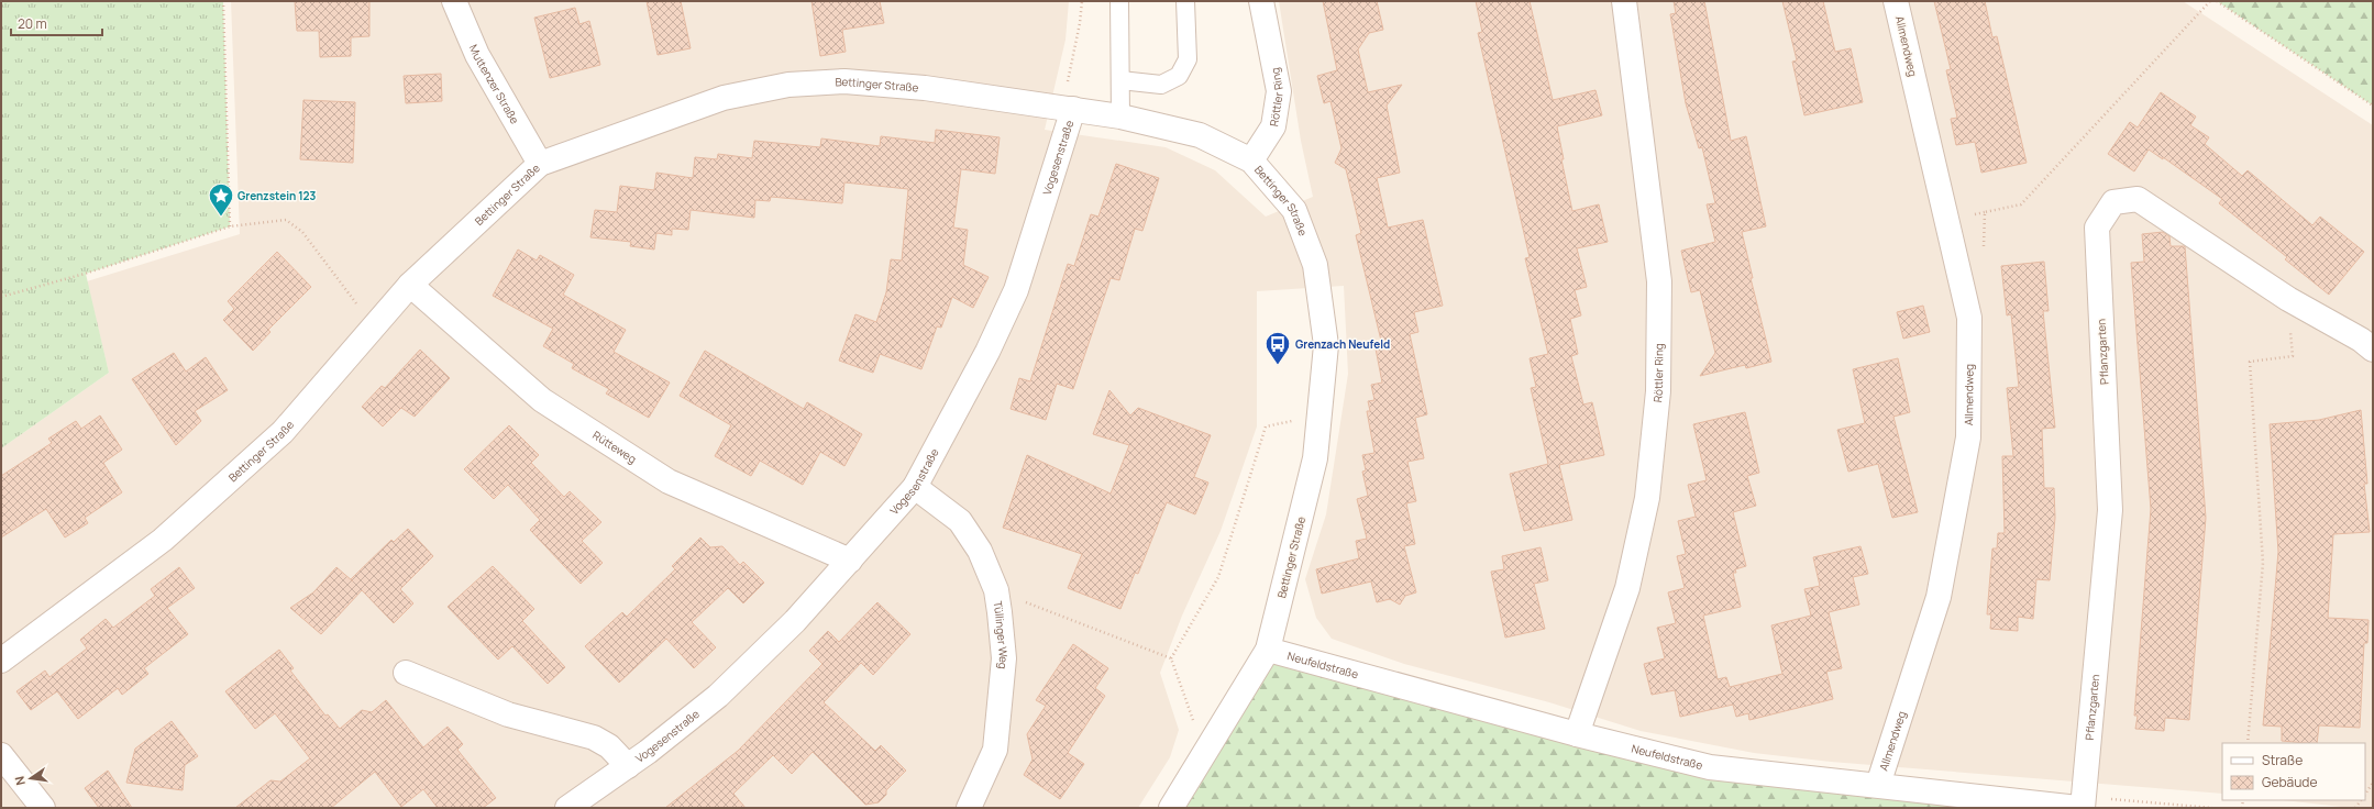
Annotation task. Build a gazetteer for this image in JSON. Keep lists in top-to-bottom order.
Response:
{
  "streets": {
    "street": [
      "Allmendweg",
      "Muttenzer Straße",
      "Bettinger Straße",
      "Röttler Ring",
      "Vogesenstraße",
      "Pflanzgarten",
      "Rütteweg",
      "Tüllinger Weg",
      "Neufeldstraße"
    ]
  },
  "crossings": [
    ["Allmendweg", "Neufeldstraße"],
    ["Muttenzer Straße", "Bettinger Straße"],
    ["Bettinger Straße", "Röttler Ring"],
    ["Bettinger Straße", "Vogesenstraße"],
    ["Bettinger Straße", "Rütteweg"],
    ["Bettinger Straße", "Neufeldstraße"],
    ["Röttler Ring", "Neufeldstraße"],
    ["Vogesenstraße", "Rütteweg"],
    ["Vogesenstraße", "Tüllinger Weg"],
    ["Pflanzgarten", "Neufeldstraße"]
  ],
  "places": {
    "place": ["Grenzstein 123"],
    "bus stop": ["Grenzach Neufeld"]
  },
  "legend": ["Straße", "Gebäude"],
  "scale_bar": "20 m",
  "north": "left"
}
